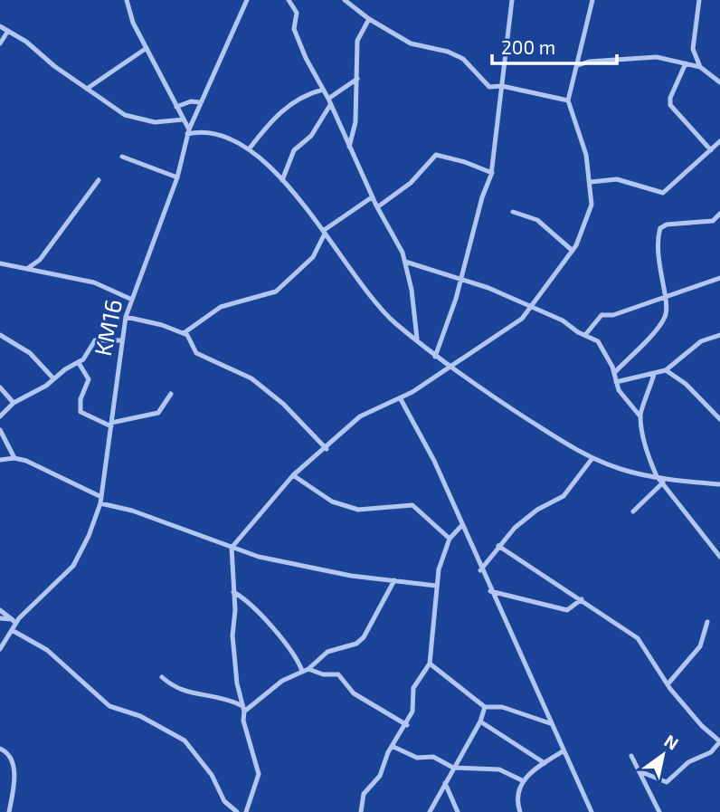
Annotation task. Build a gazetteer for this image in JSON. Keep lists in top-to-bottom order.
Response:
{
  "streets": {
    "street": ["KM16"]
  },
  "scale_bar": "200 m",
  "north": "top right"
}
